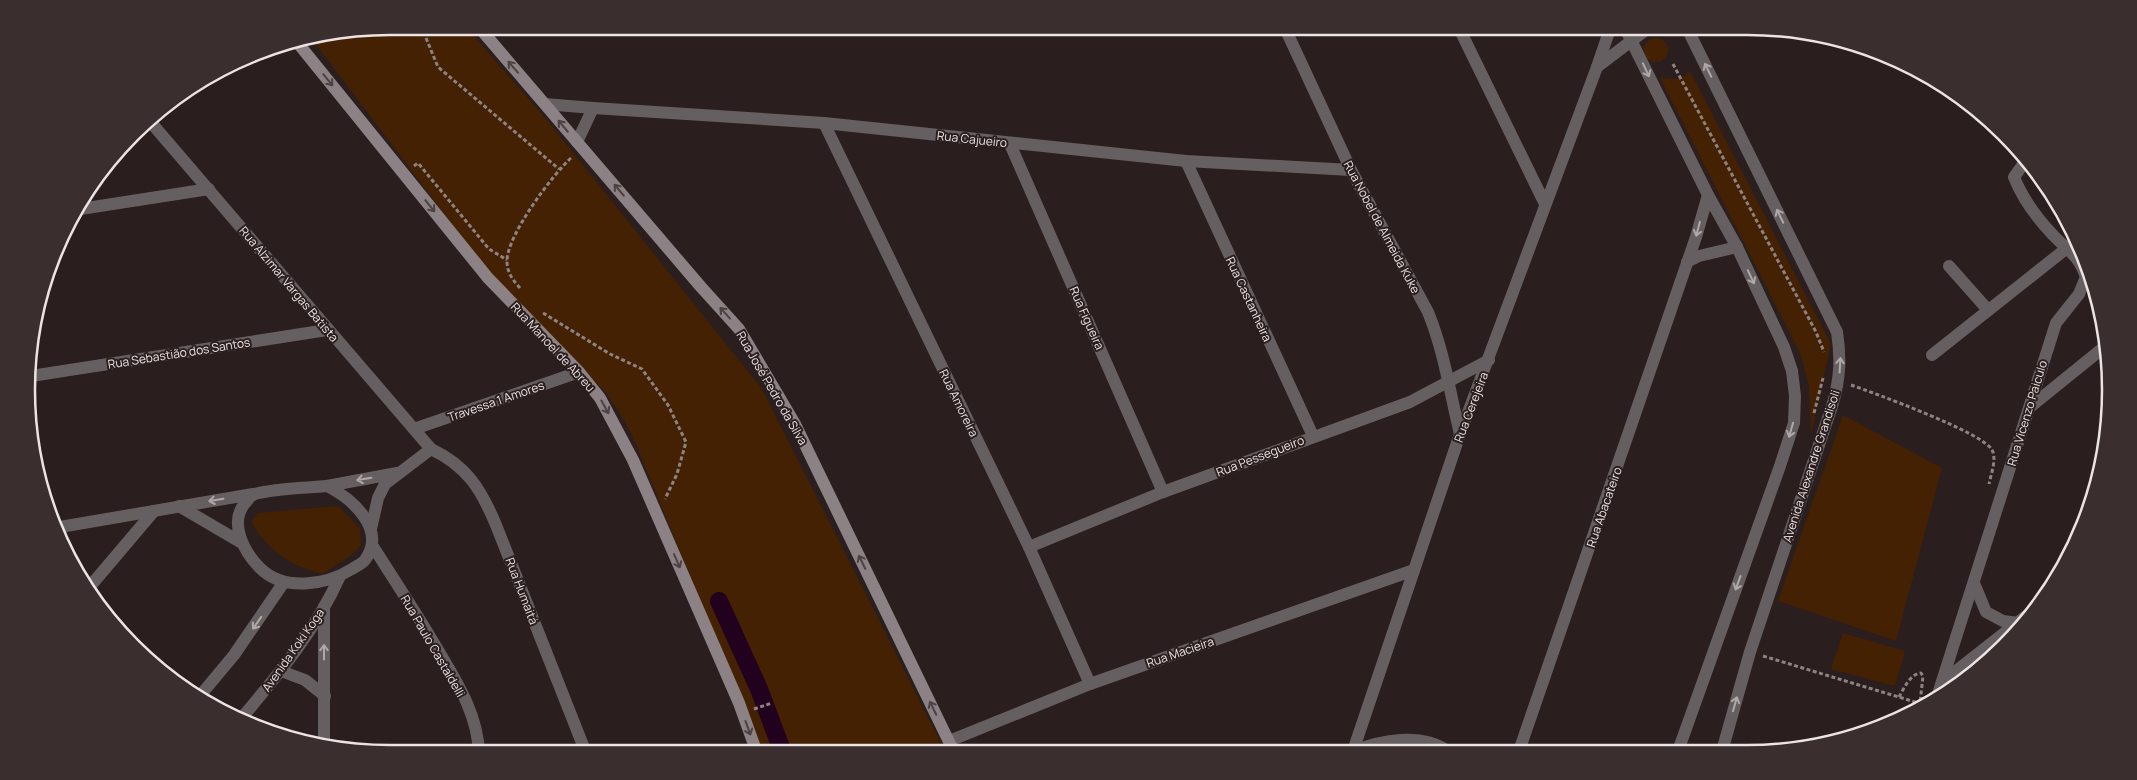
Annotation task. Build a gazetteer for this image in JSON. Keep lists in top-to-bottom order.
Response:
{
  "streets": {
    "main road": ["Rua Manoel de Abreu", "Rua José Pedro da Silva"],
    "street": [
      "Rua Cajueiro",
      "Rua Nobel de Almeida Kuke",
      "Rua Alzimar Vargas Batista",
      "Rua Castanheira",
      "Rua Figueira",
      "Rua Sebastião dos Santos",
      "Travessa 1 Amores",
      "Rua Amoreira",
      "Rua Cerejeira",
      "Rua Vicenzo Paiculo",
      "Rua Pessegueiro",
      "Avenida Alexandre Grandisoli",
      "Rua Abacateiro",
      "Rua Humaitá",
      "Rua Paulo Castaldelli",
      "Avenida Koki Koga",
      "Rua Macieira"
    ]
  },
  "crossings": [
    ["Rua Cajueiro", "Rua Nobel de Almeida Kuke"],
    ["Rua Cajueiro", "Rua Castanheira"],
    ["Rua Cajueiro", "Rua Figueira"],
    ["Rua Cajueiro", "Rua José Pedro da Silva"],
    ["Rua Cajueiro", "Rua Amoreira"],
    ["Rua Nobel de Almeida Kuke", "Rua Cerejeira"],
    ["Rua Nobel de Almeida Kuke", "Rua Pessegueiro"],
    ["Rua Alzimar Vargas Batista", "Rua Sebastião dos Santos"],
    ["Rua Alzimar Vargas Batista", "Travessa 1 Amores"],
    ["Rua Alzimar Vargas Batista", "Rua Humaitá"],
    ["Rua Castanheira", "Rua Pessegueiro"],
    ["Rua Figueira", "Rua Pessegueiro"],
    ["Rua Manoel de Abreu", "Travessa 1 Amores"],
    ["Rua Amoreira", "Rua Pessegueiro"],
    ["Rua Amoreira", "Rua Macieira"],
    ["Rua Cerejeira", "Rua Pessegueiro"],
    ["Rua Cerejeira", "Rua Macieira"],
    ["Rua Paulo Castaldelli", "Avenida Koki Koga"]
  ],
  "one_way": ["Rua Manoel de Abreu", "Rua José Pedro da Silva"]
}
